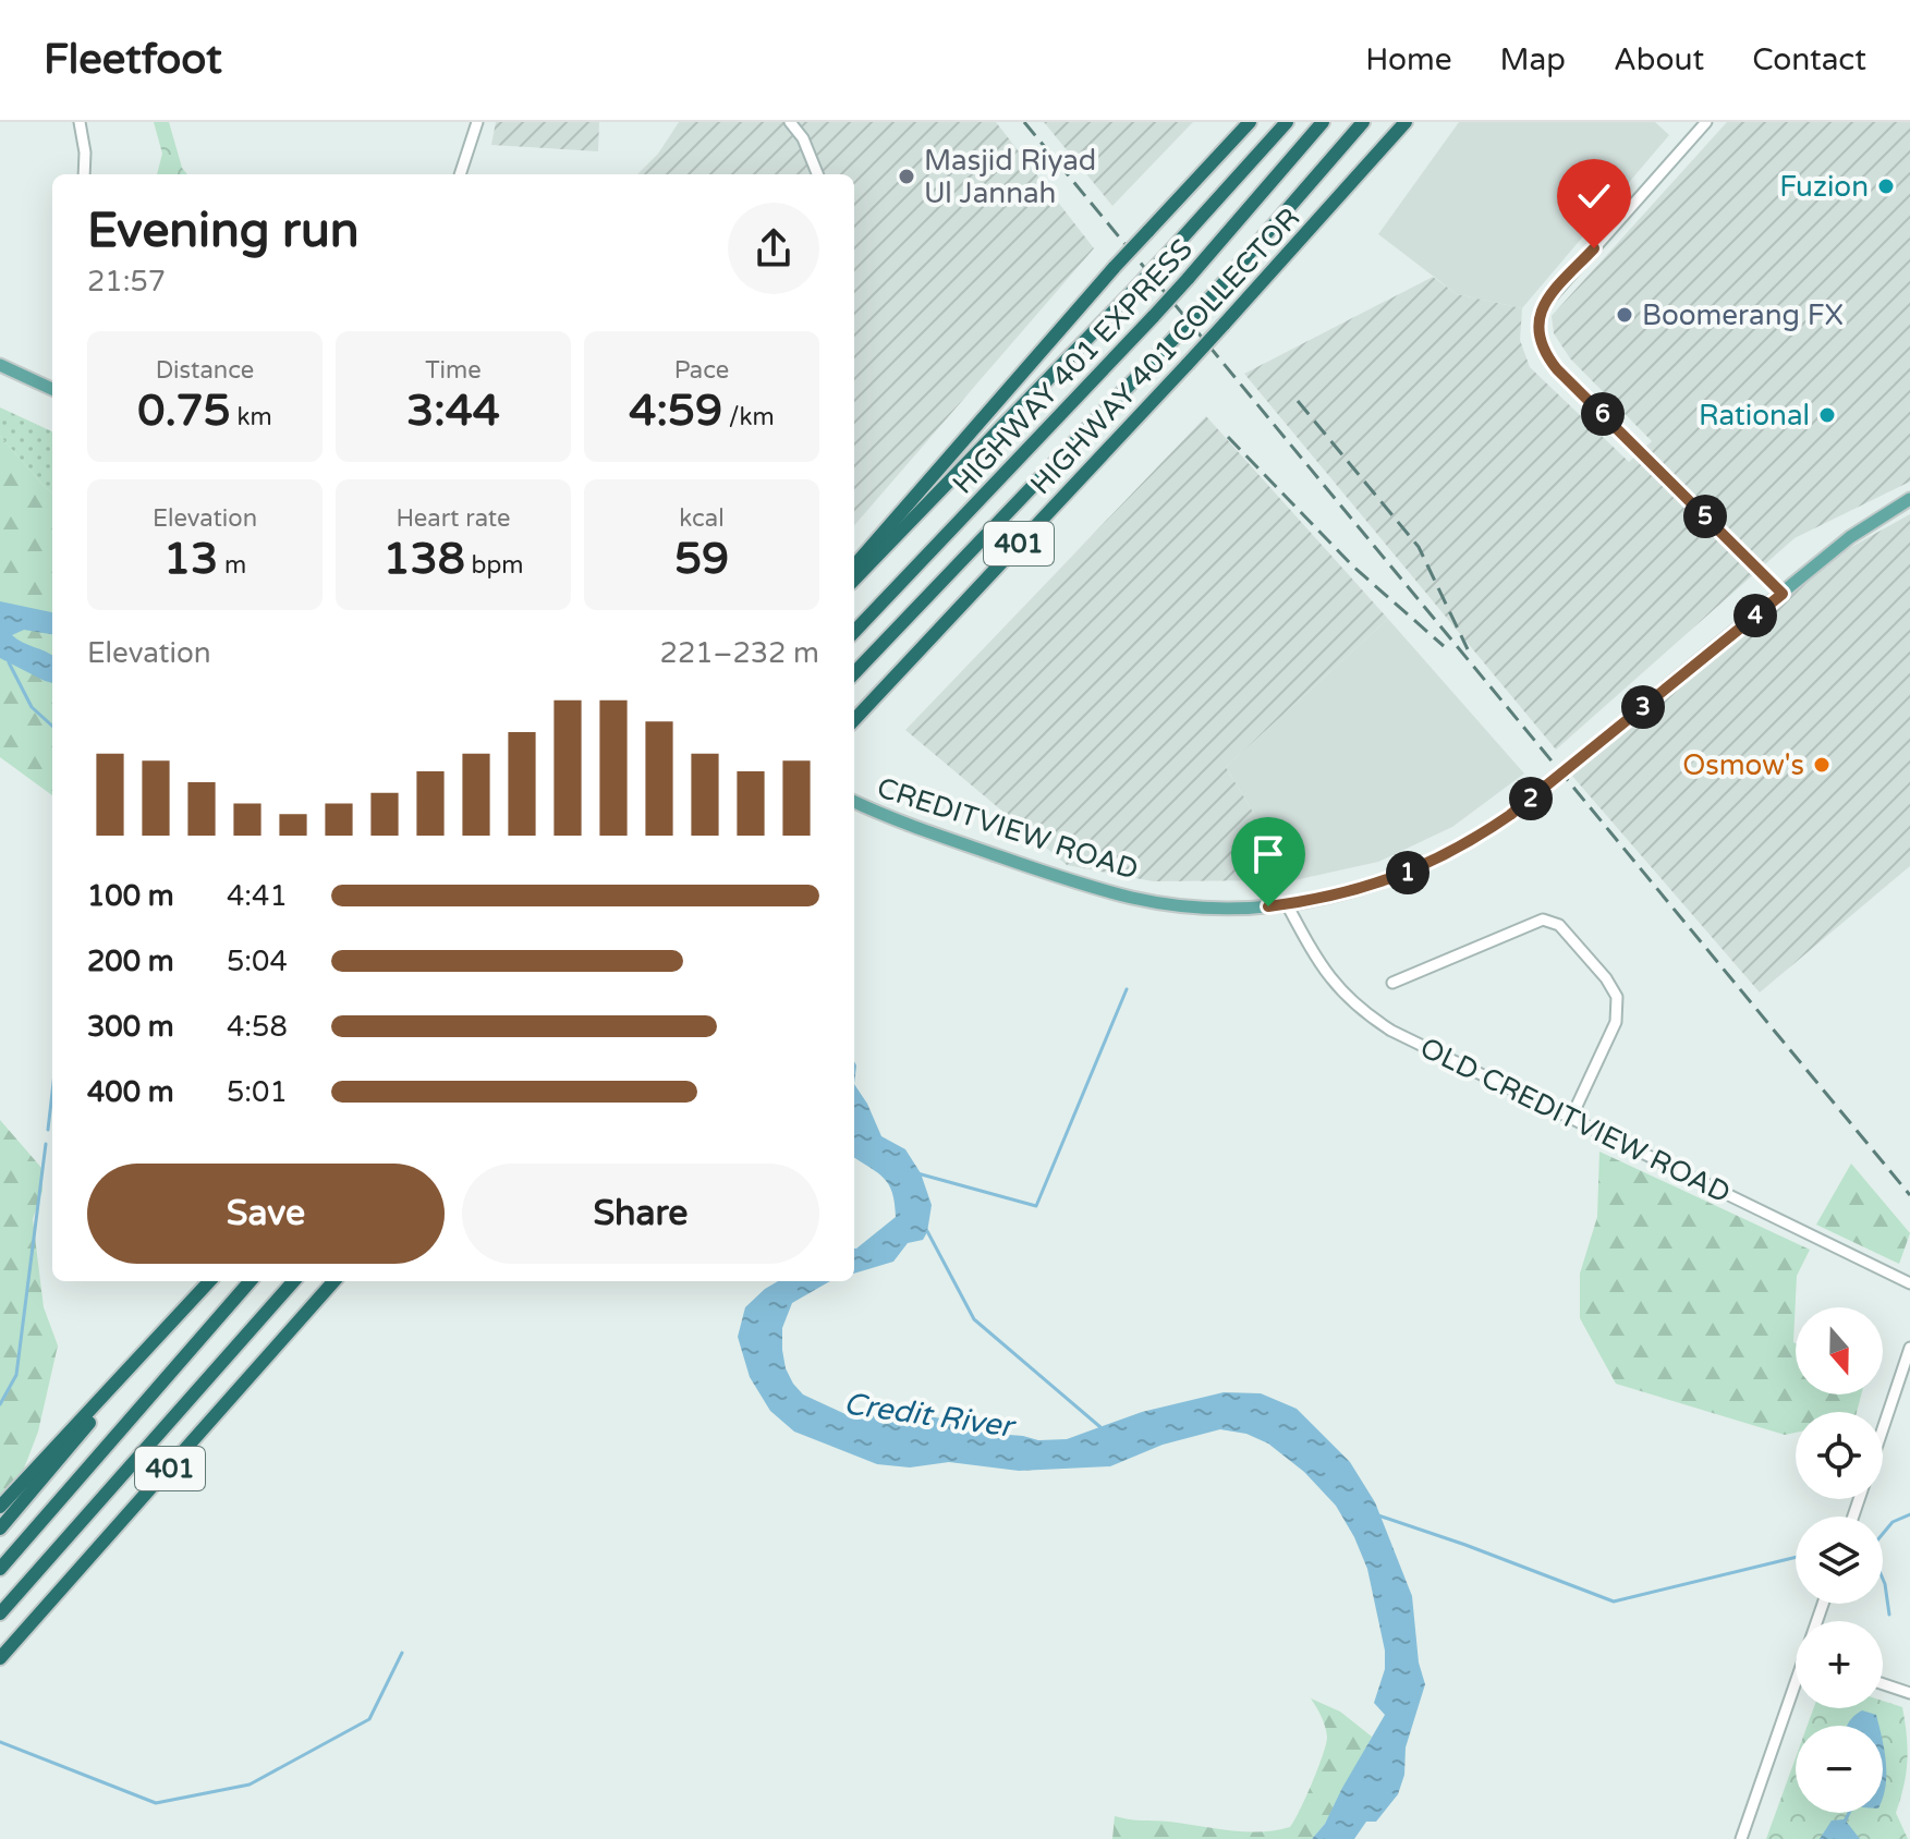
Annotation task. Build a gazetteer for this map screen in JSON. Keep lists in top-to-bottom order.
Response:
{
  "streets": {
    "highway": ["HIGHWAY 401 COLLECTOR", "HIGHWAY 401 EXPRESS", "401"],
    "main road": ["CREDITVIEW ROAD"],
    "street": ["OLD CREDITVIEW ROAD"]
  },
  "crossings": [
    ["CREDITVIEW ROAD", "OLD CREDITVIEW ROAD"]
  ],
  "water": ["Credit River"],
  "places": [
    "Masjid Riyad Ul Jannah",
    "Fuzion",
    "Boomerang FX",
    "Rational",
    "Osmow's"
  ],
  "north": "bottom",
  "page": {
    "header": "Fleetfoot",
    "nav": [
      "Home",
      "Map",
      "About",
      "Contact"
    ],
    "heading": ["Evening run", "21:57"],
    "stats": [
      ["Distance", "0.75 km"],
      ["Time", "3:44"],
      ["Pace", "4:59 /km"],
      ["Elevation", "13 m"],
      ["Heart rate", "138 bpm"],
      ["kcal", "59"]
    ],
    "pins": [
      "6",
      "5",
      "4",
      "3",
      "2",
      "1"
    ],
    "chart": ["Elevation", "221–232 m"],
    "list": [
      {
        "name": "100 m",
        "note": "4:41"
      },
      {
        "name": "200 m",
        "note": "5:04"
      },
      {
        "name": "300 m",
        "note": "4:58"
      },
      {
        "name": "400 m",
        "note": "5:01"
      }
    ],
    "buttons": ["Save", "Share"],
    "map_buttons": ["+", "−"]
  }
}
